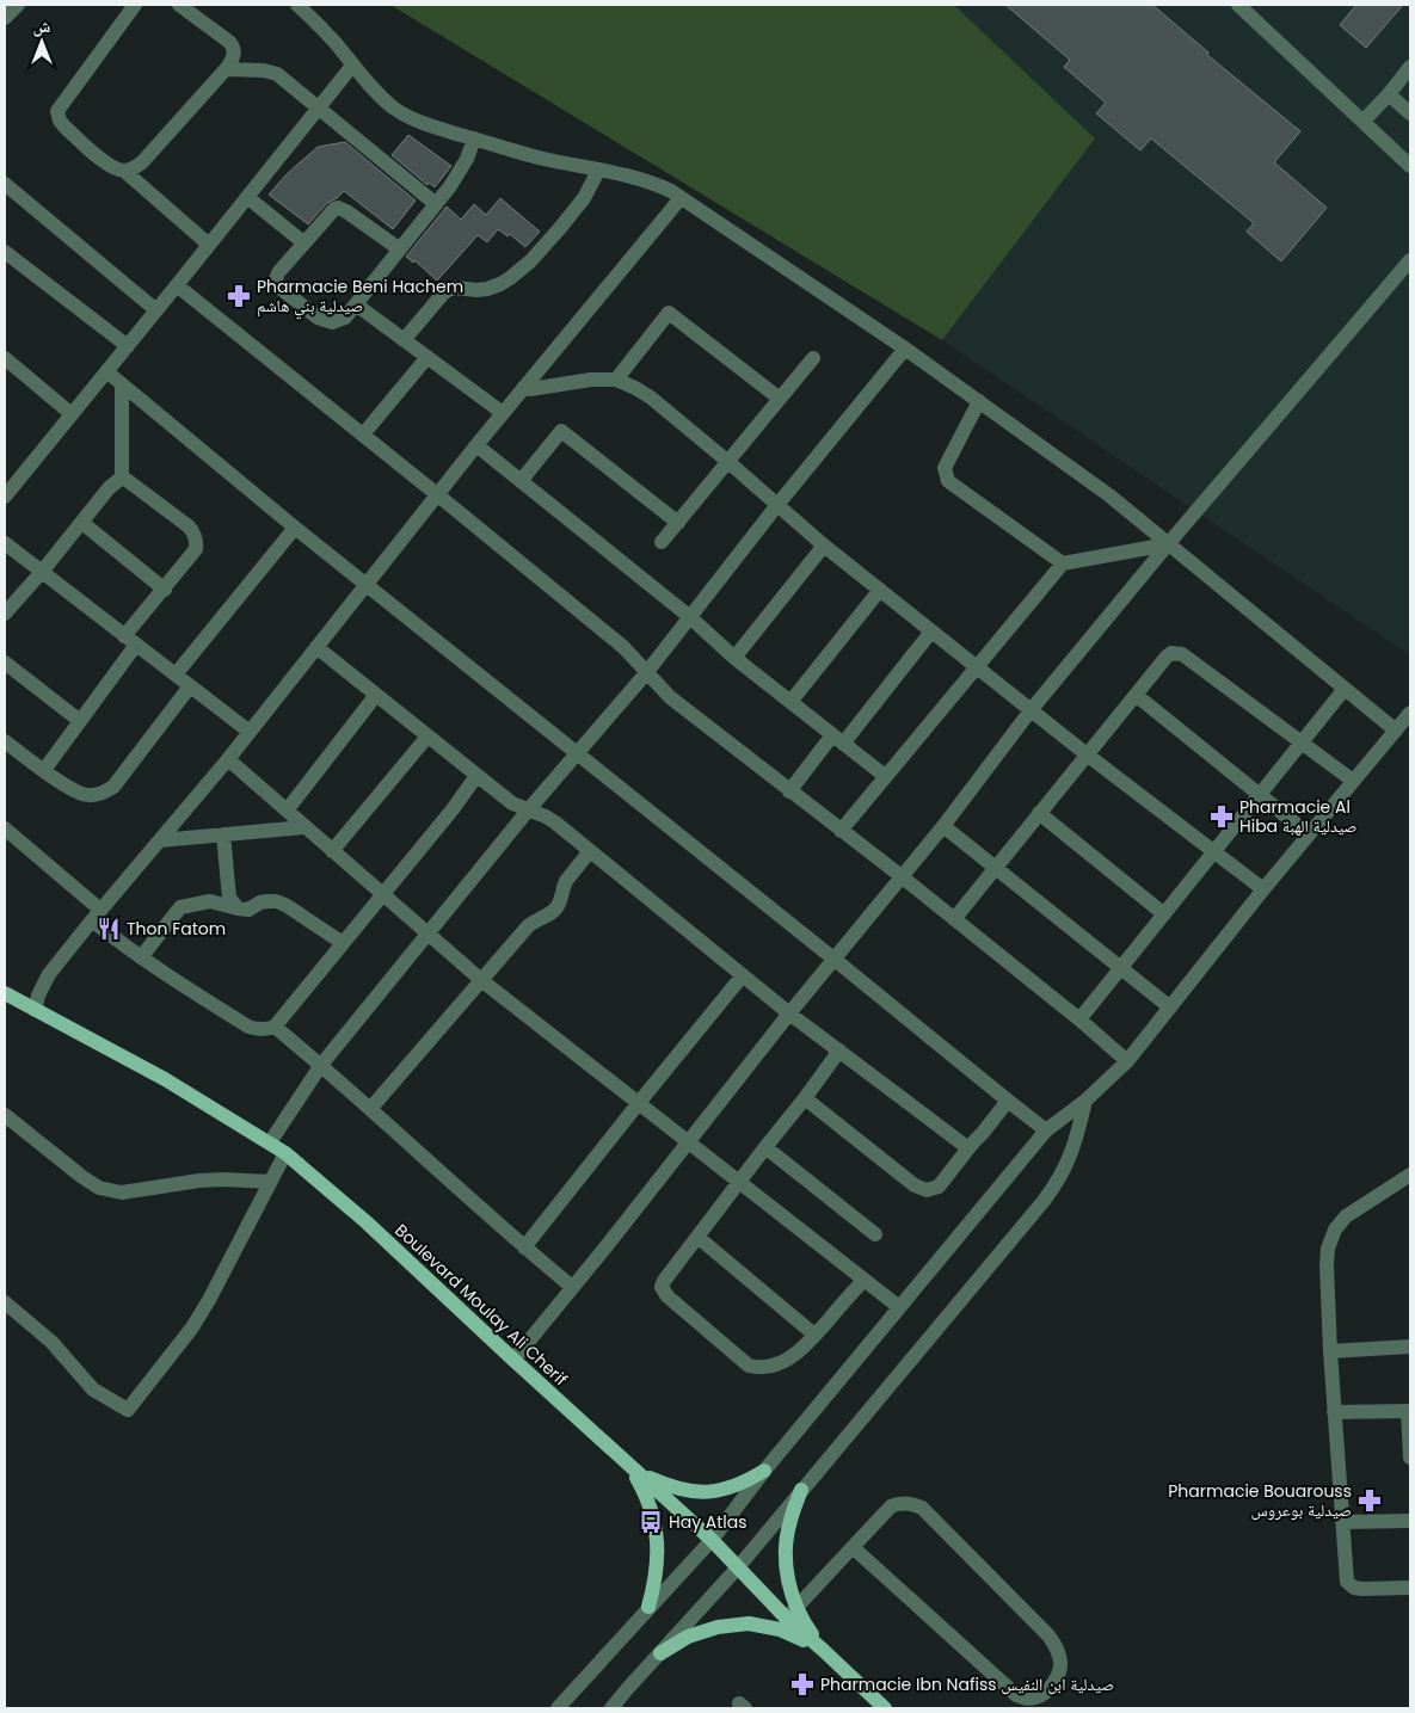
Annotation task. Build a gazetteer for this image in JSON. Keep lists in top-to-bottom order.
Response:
{
  "streets": {
    "main road": ["Boulevard Moulay Ali Cherif"]
  },
  "places": {
    "pharmacy": [
      "Pharmacie Beni Hachem صيدلية بني هاشم",
      "Pharmacie Al Hiba صيدلية الهبة",
      "Pharmacie Bouarouss صيدلية بوعروس",
      "Pharmacie Ibn Nafiss صيدلية ابن النفيس"
    ],
    "restaurant": ["Thon Fatom"],
    "bus stop": ["Hay Atlas"]
  },
  "north": "top"
}
